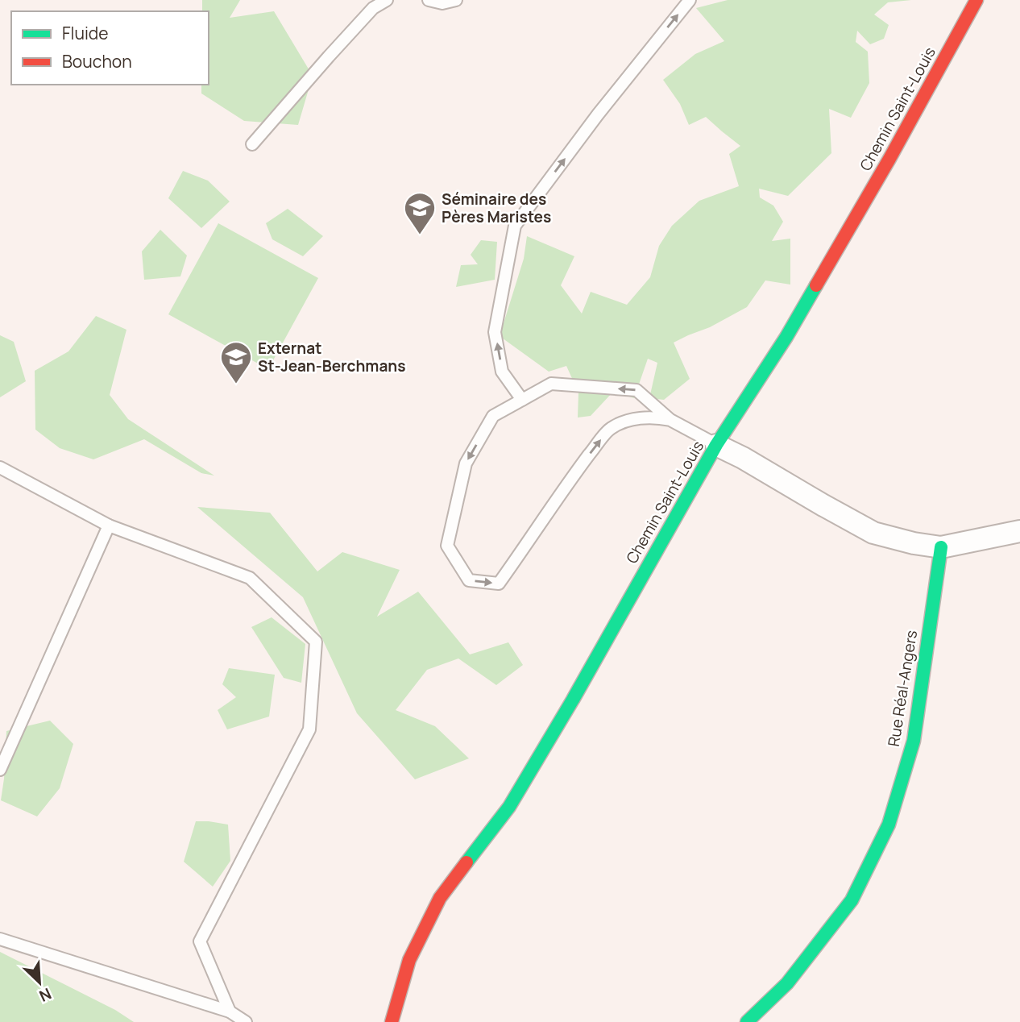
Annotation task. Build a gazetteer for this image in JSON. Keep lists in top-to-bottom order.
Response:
{
  "streets": {
    "street": ["Chemin Saint-Louis", "Rue Réal-Angers"]
  },
  "places": {
    "school or university": ["Séminaire des Pères Maristes", "Externat St-Jean-Berchmans"]
  },
  "legend": ["Fluide", "Bouchon"],
  "north": "bottom right"
}
